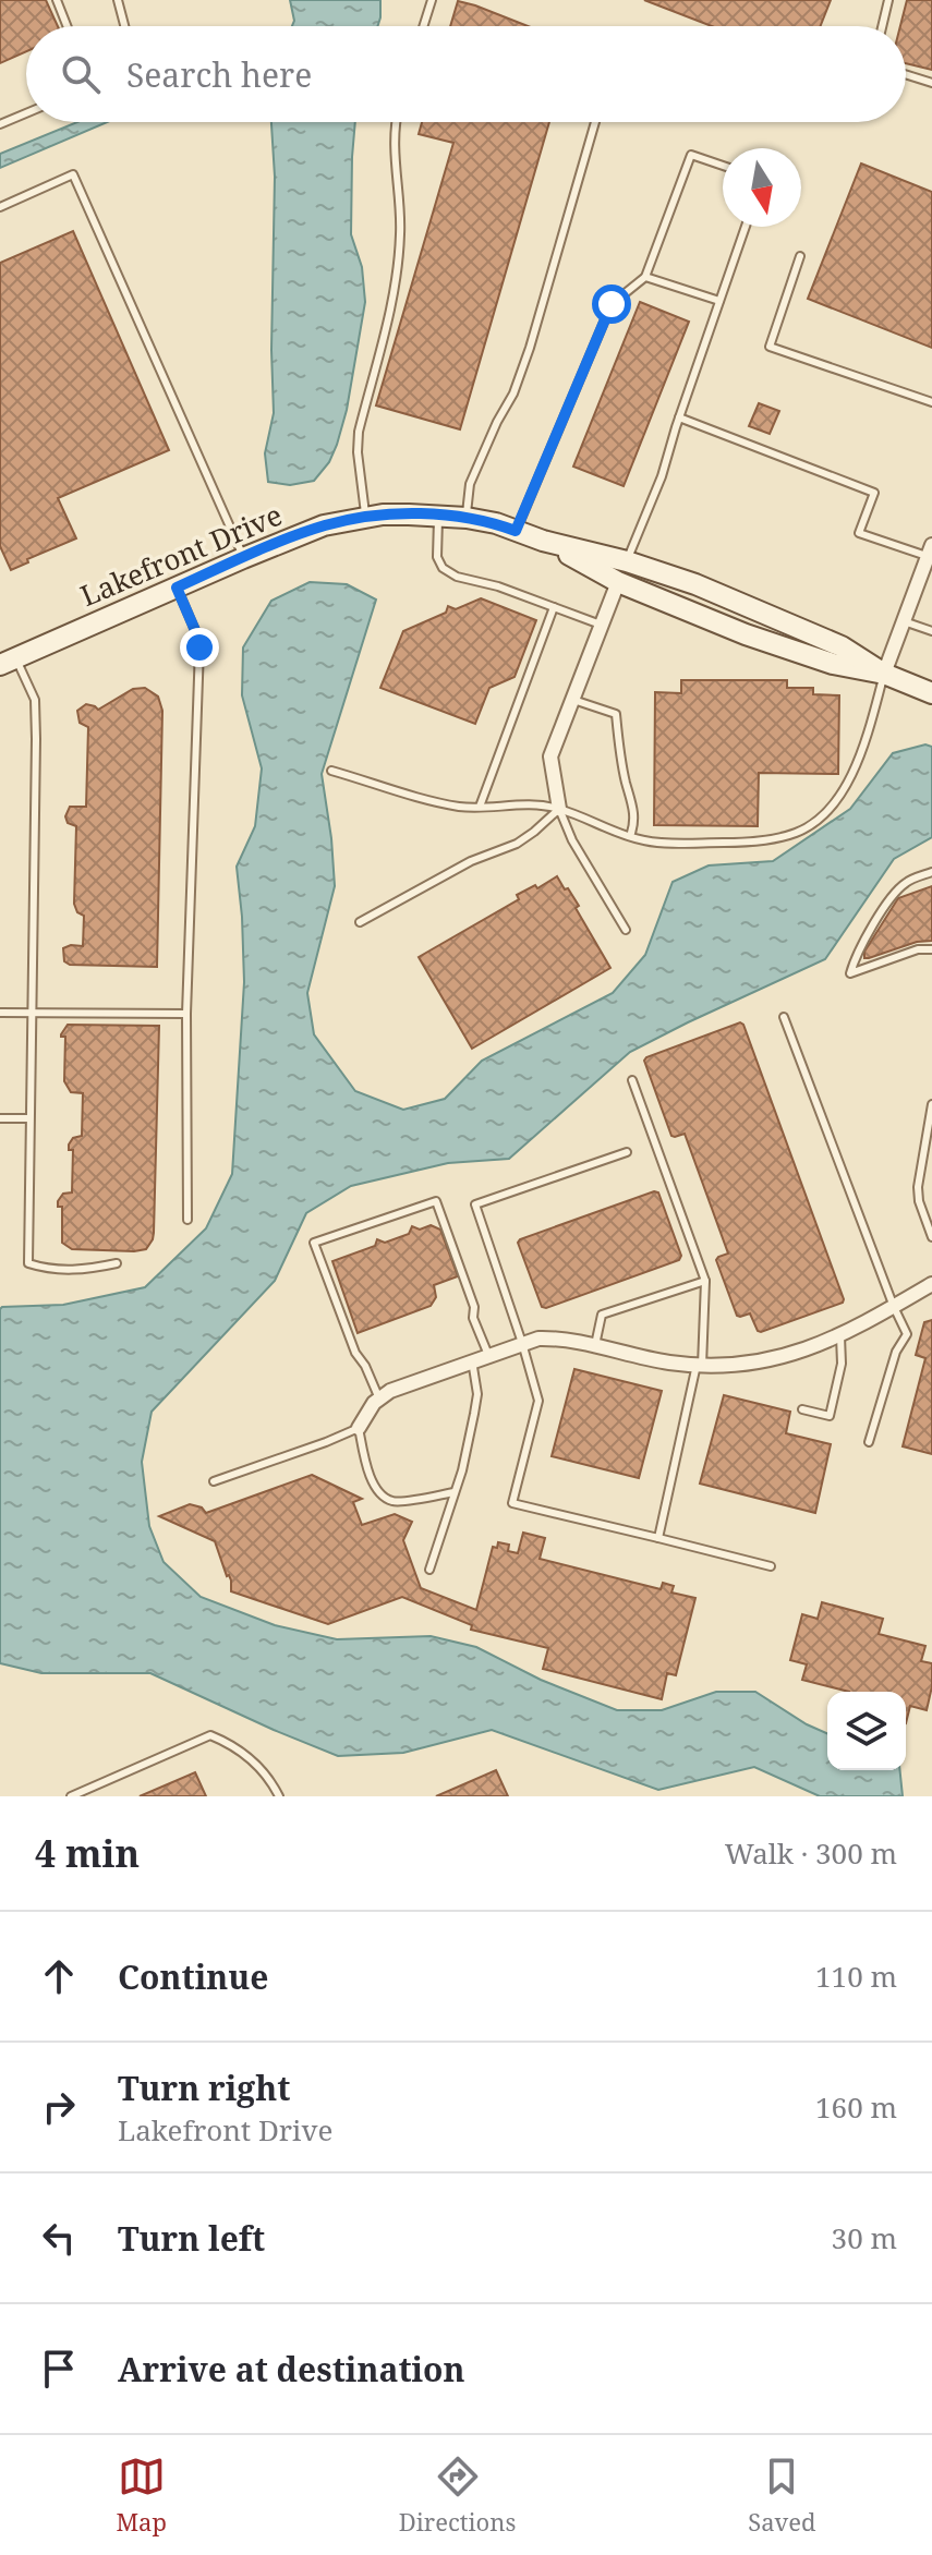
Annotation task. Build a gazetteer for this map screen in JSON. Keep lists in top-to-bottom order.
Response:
{
  "streets": {
    "street": ["Lakefront Drive"]
  },
  "north": "bottom",
  "page": {
    "search": "Search here",
    "heading": ["4 min", "Walk · 300 m"],
    "list": [
      ["Continue", "110 m"],
      ["Turn right", "Lakefront Drive", "160 m"],
      ["Turn left", "30 m"],
      "Arrive at destination"
    ],
    "nav": ["Map", "Directions", "Saved"]
  }
}
